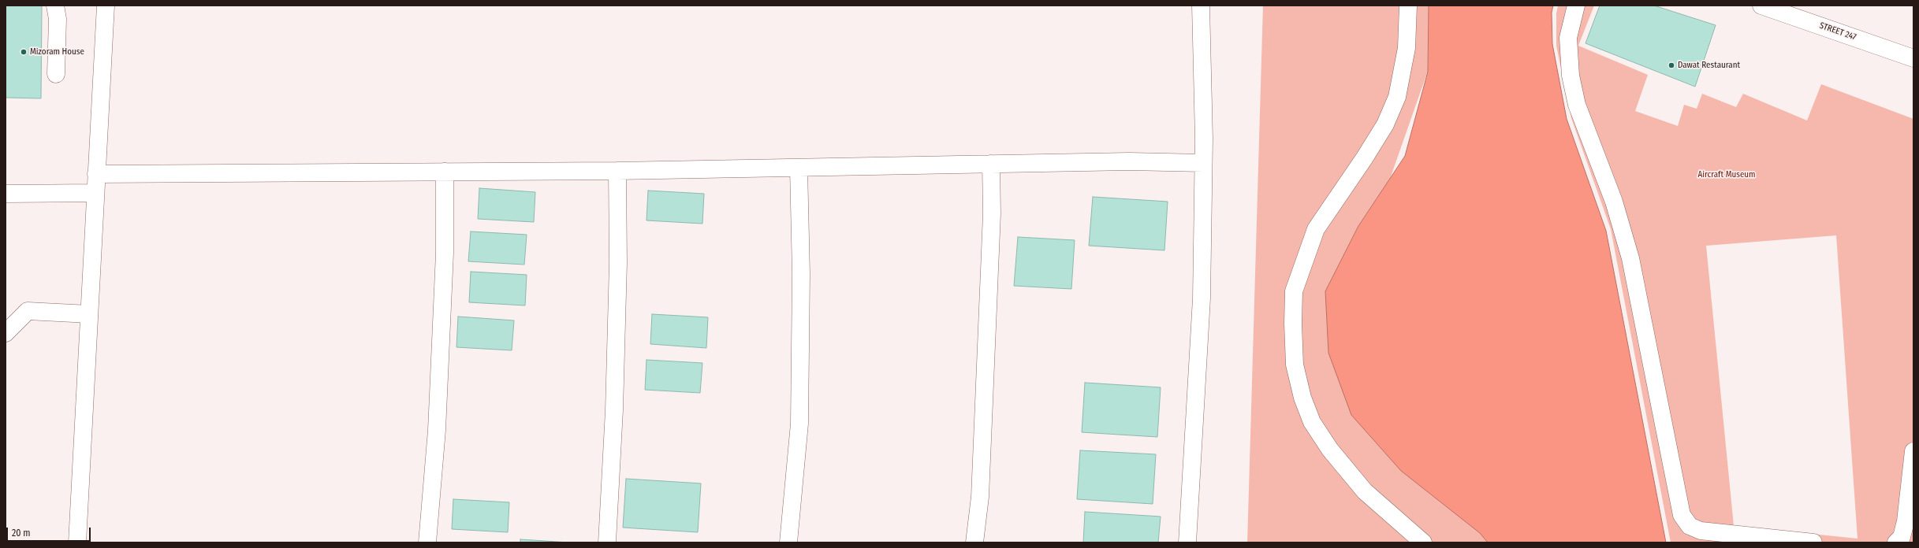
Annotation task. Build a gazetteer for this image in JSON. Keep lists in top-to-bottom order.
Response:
{
  "streets": {
    "street": ["STREET 247"]
  },
  "parks": ["Aircraft Museum"],
  "places": ["Mizoram House", "Dawat Restaurant"],
  "scale_bar": "20 m"
}
